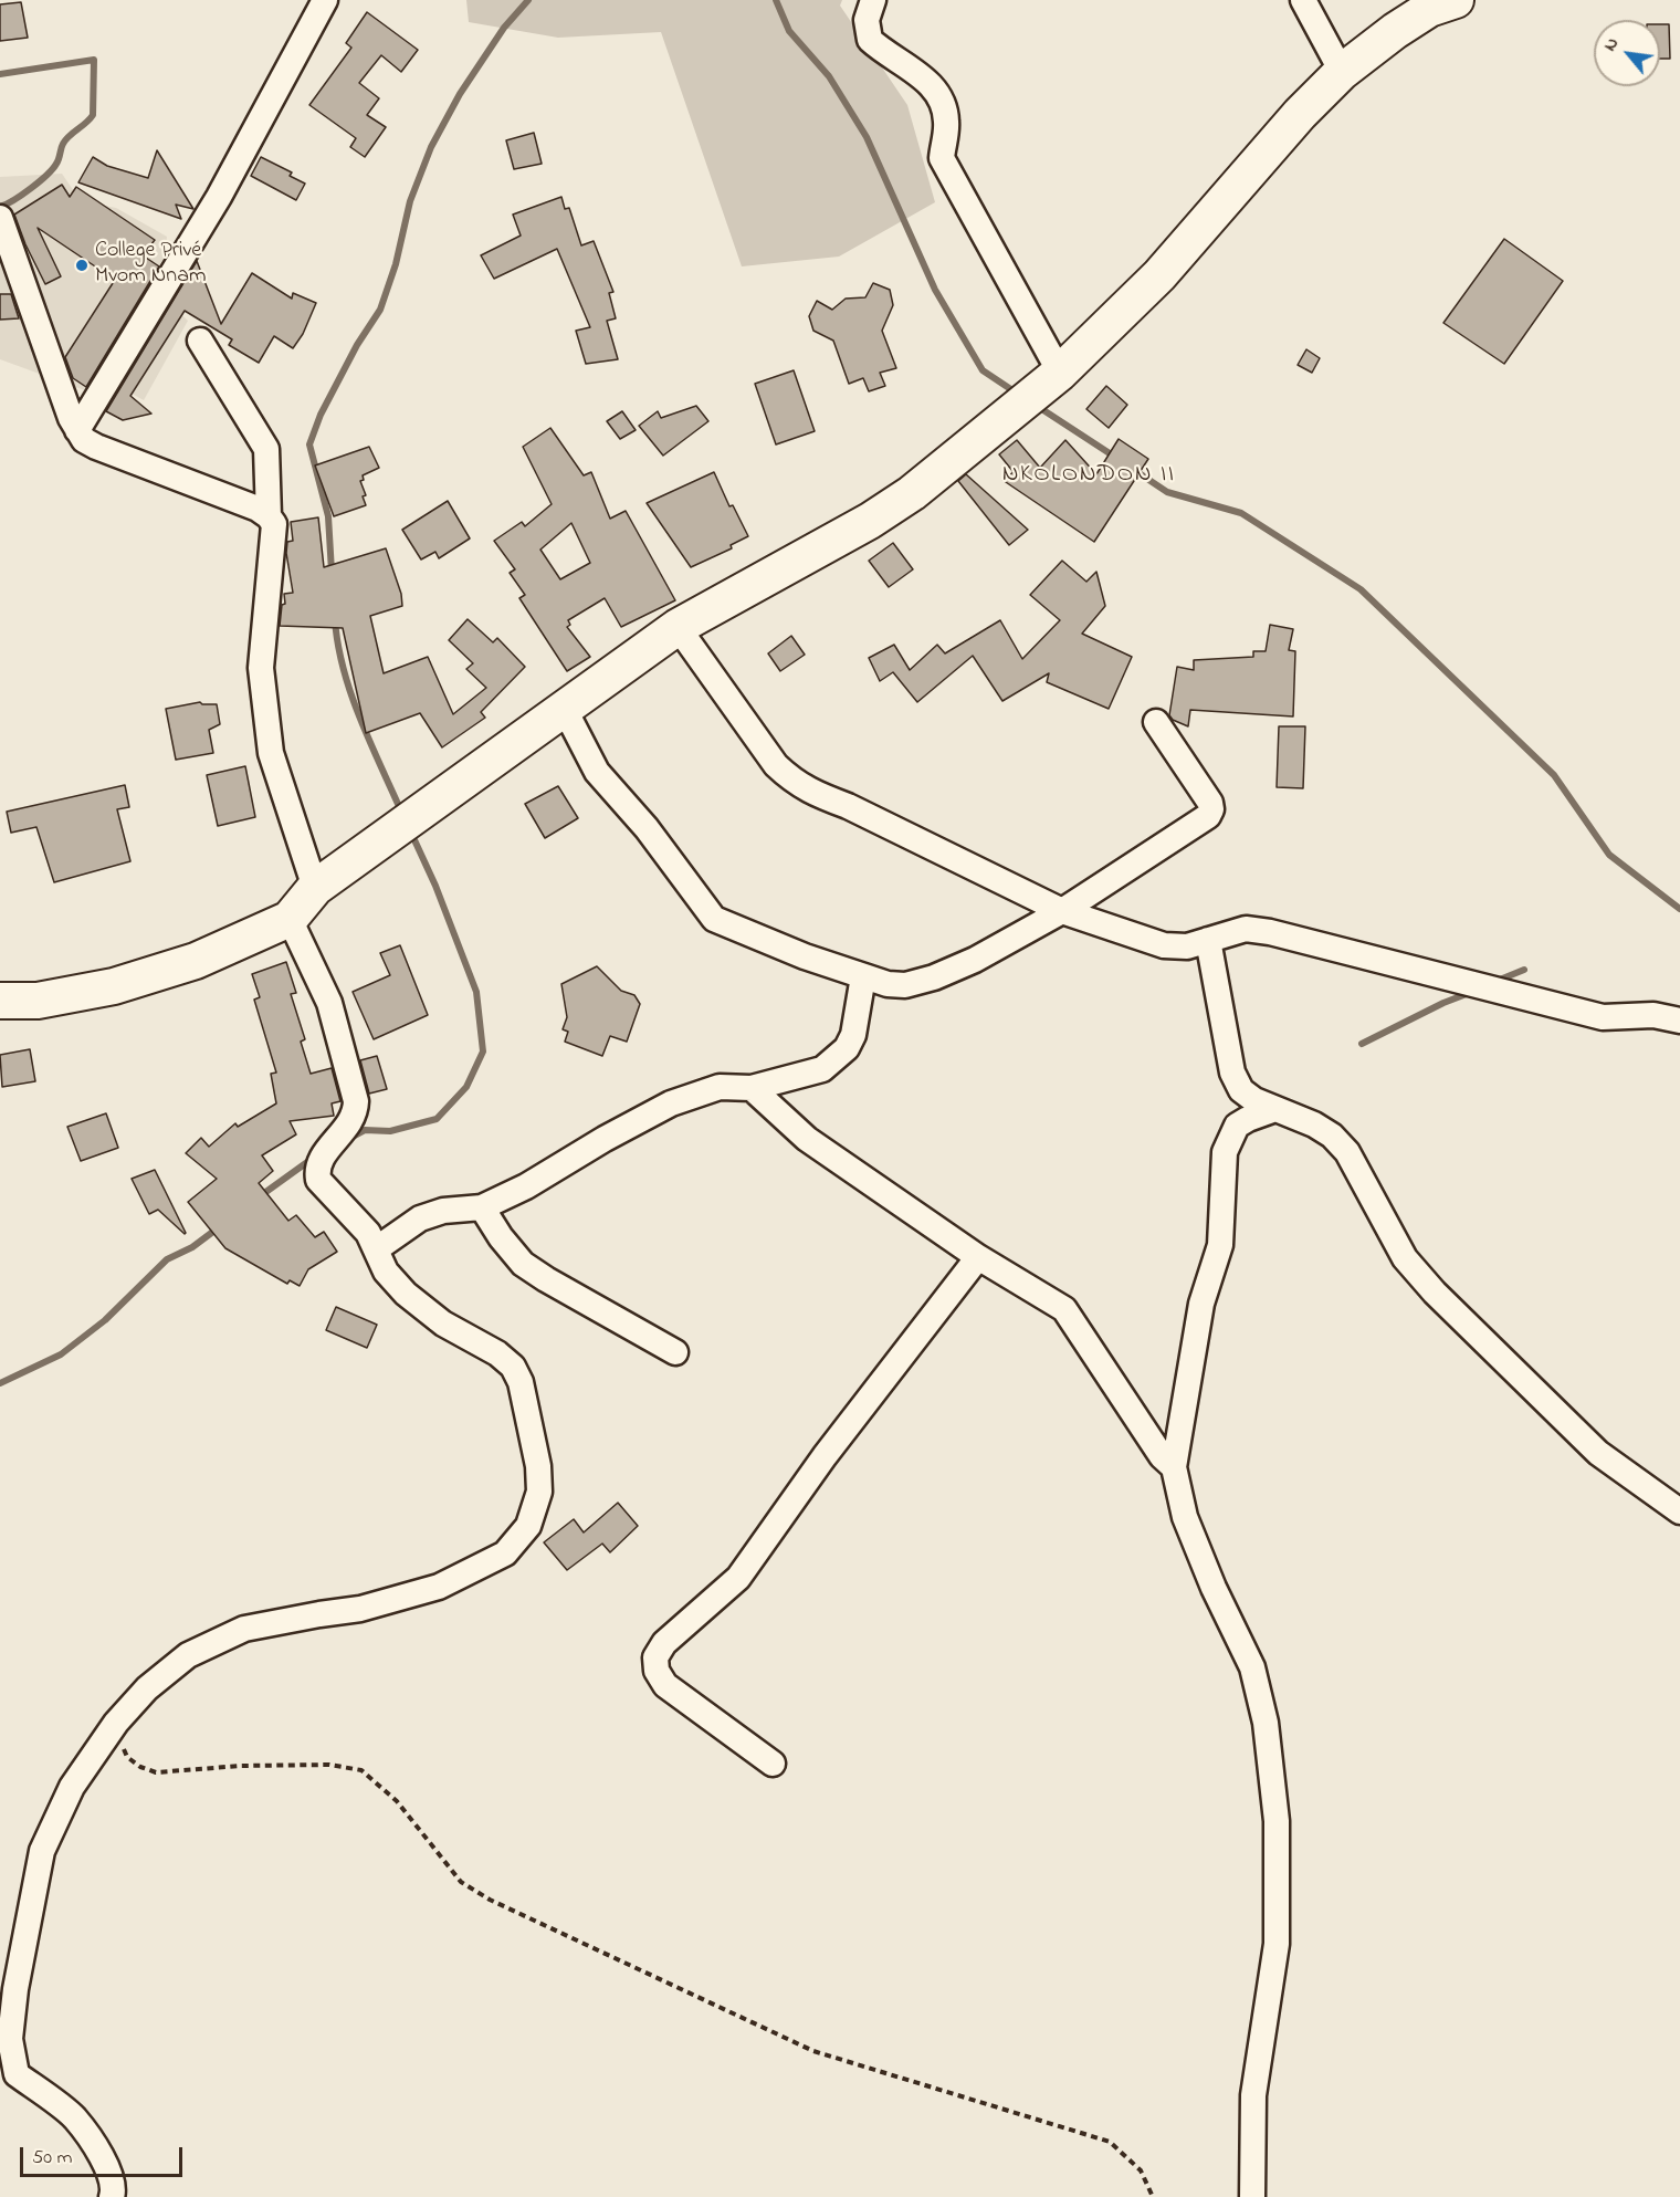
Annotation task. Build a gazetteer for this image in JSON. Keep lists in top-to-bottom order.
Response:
{
  "districts": ["NKOLONDON II"],
  "places": ["College Privé Mvom Nnam"],
  "scale_bar": "50 m",
  "north": "top left"
}
